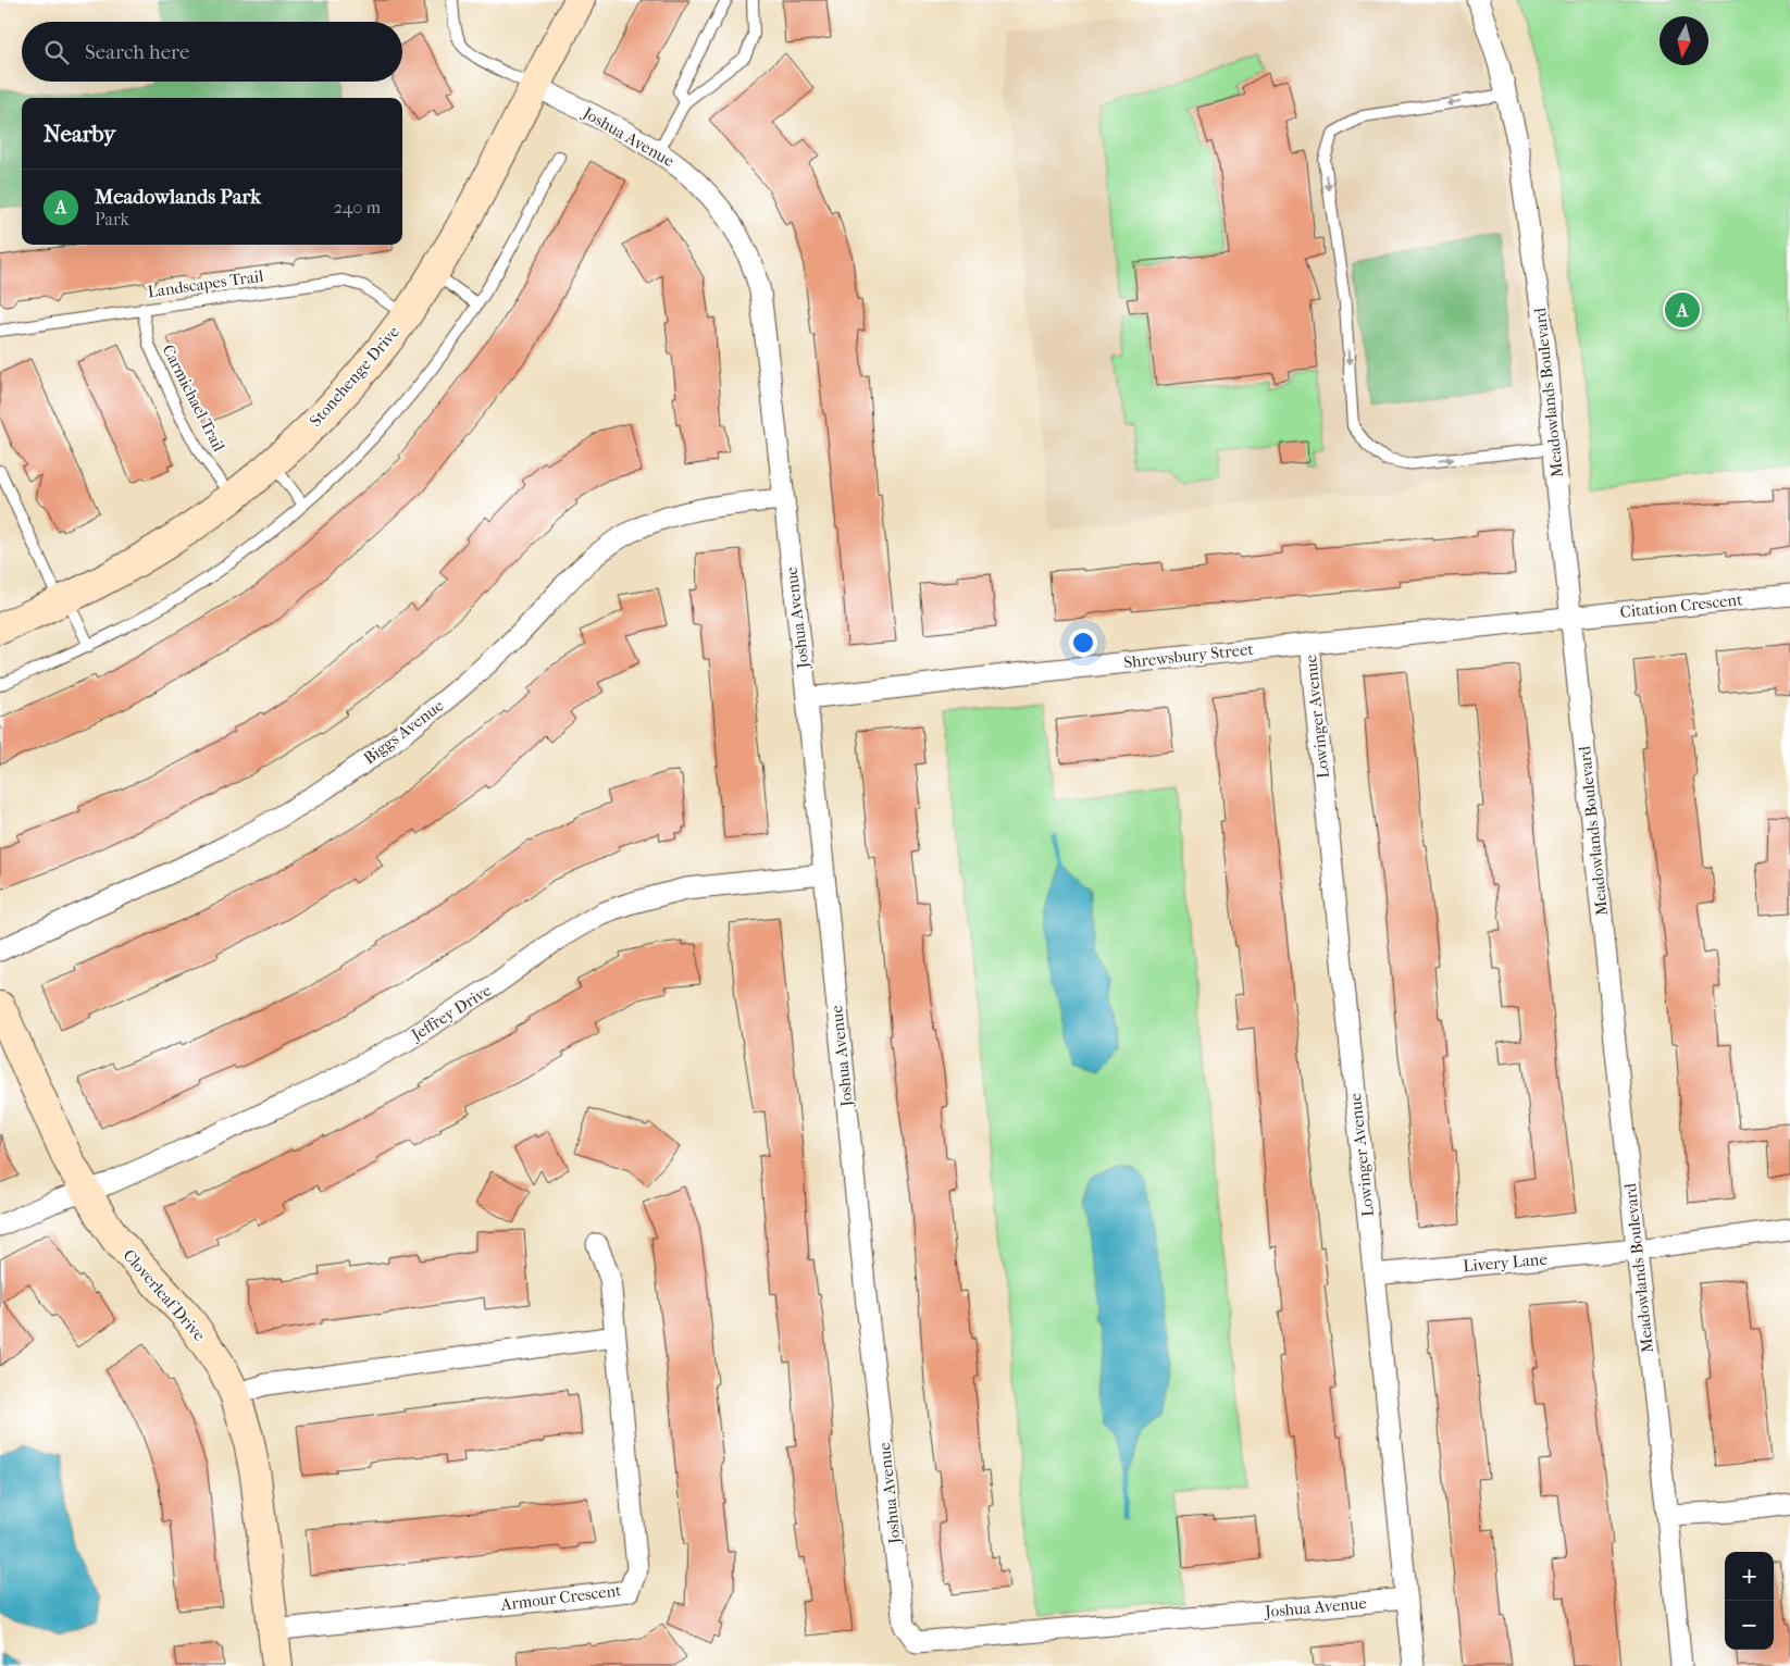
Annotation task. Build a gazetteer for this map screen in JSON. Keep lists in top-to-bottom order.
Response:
{
  "streets": {
    "street": [
      "Joshua Avenue",
      "Stonehenge Drive",
      "Meadowlands Boulevard",
      "Citation Crescent",
      "Shrewsbury Street",
      "Lowinger Avenue",
      "Biggs Avenue",
      "Jeffrey Drive",
      "Livery Lane",
      "Cloverleaf Drive",
      "Armour Crescent"
    ],
    "lane": ["Landscapes Trail", "Carmichael Trail"]
  },
  "crossings": [
    ["Joshua Avenue", "Stonehenge Drive"],
    ["Joshua Avenue", "Shrewsbury Street"],
    ["Joshua Avenue", "Lowinger Avenue"],
    ["Joshua Avenue", "Biggs Avenue"],
    ["Joshua Avenue", "Jeffrey Drive"],
    ["Landscapes Trail", "Stonehenge Drive"],
    ["Landscapes Trail", "Carmichael Trail"],
    ["Stonehenge Drive", "Carmichael Trail"],
    ["Meadowlands Boulevard", "Citation Crescent"],
    ["Meadowlands Boulevard", "Shrewsbury Street"],
    ["Meadowlands Boulevard", "Livery Lane"],
    ["Citation Crescent", "Shrewsbury Street"],
    ["Shrewsbury Street", "Lowinger Avenue"],
    ["Lowinger Avenue", "Livery Lane"],
    ["Jeffrey Drive", "Cloverleaf Drive"],
    ["Cloverleaf Drive", "Armour Crescent"]
  ],
  "north": "bottom",
  "page": {
    "search": "Search here",
    "heading": "Nearby",
    "list": [
      {
        "mark": "A",
        "name": "Meadowlands Park",
        "note": "Park",
        "value": "240 m"
      }
    ],
    "pins": "A",
    "map_buttons": ["+", "−"]
  }
}
